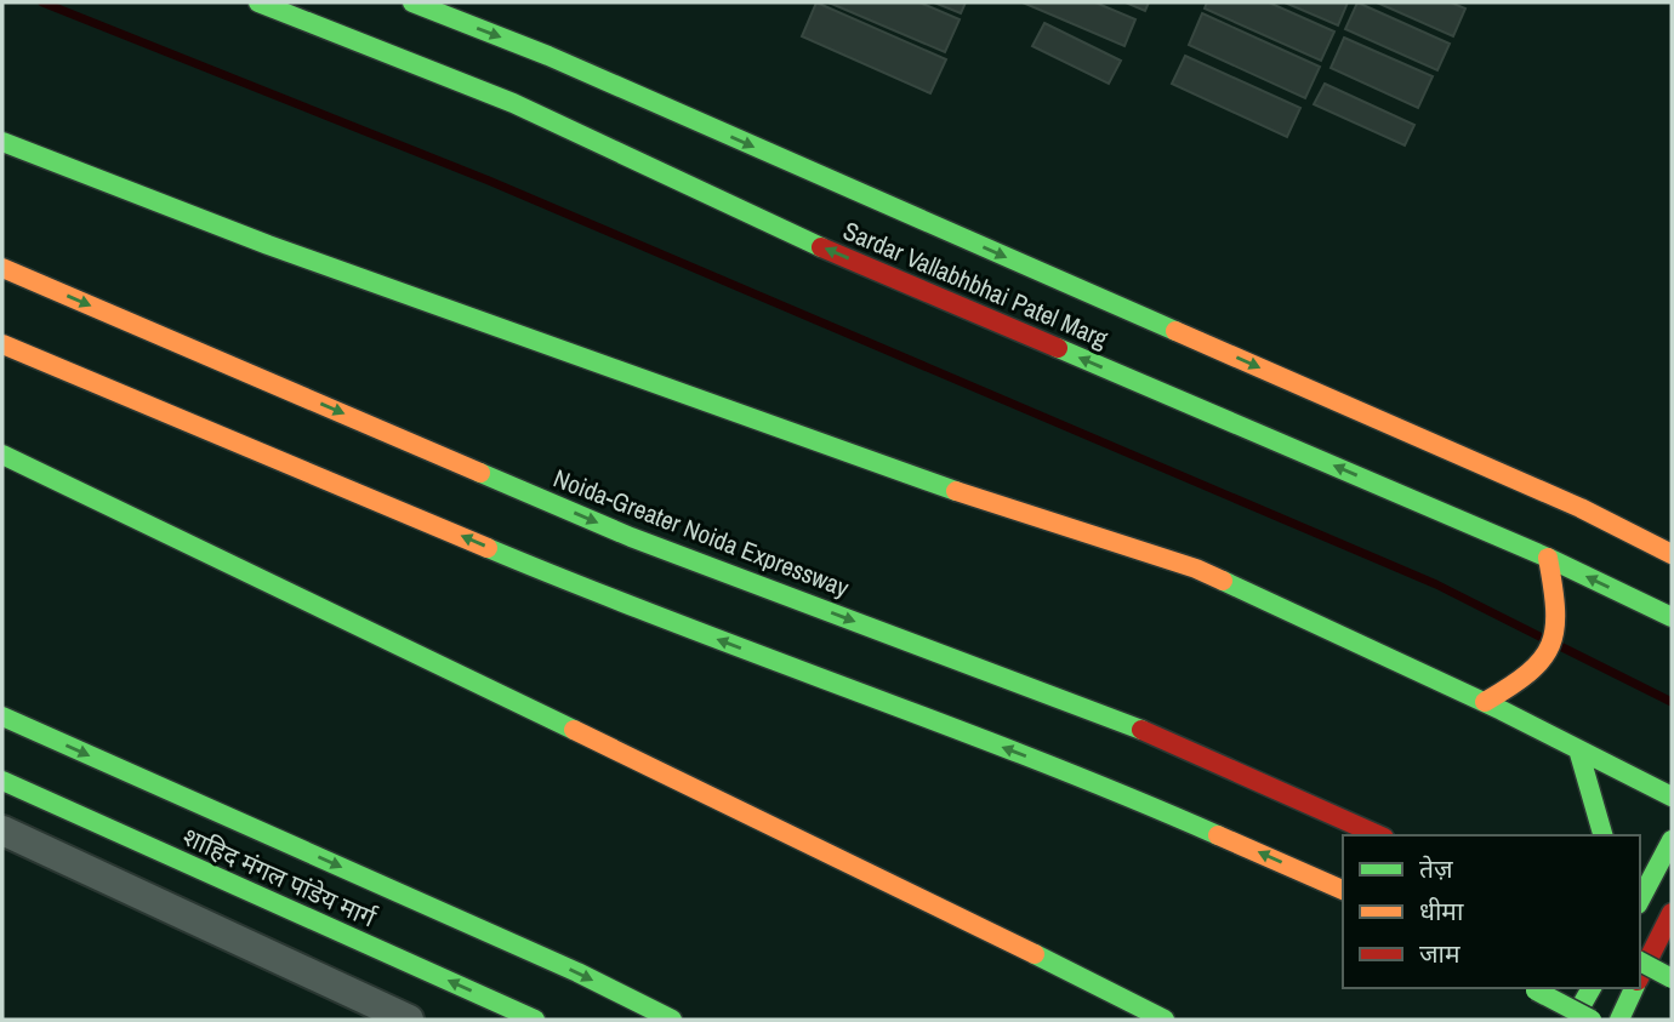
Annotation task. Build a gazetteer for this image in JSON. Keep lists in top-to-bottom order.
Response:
{
  "streets": {
    "main road": ["Sardar Vallabhbhai Patel Marg", "Noida-Greater Noida Expressway", "शाहिद मंगल पांडेय मार्ग"]
  },
  "legend": ["तेज़", "धीमा", "जाम"]
}
